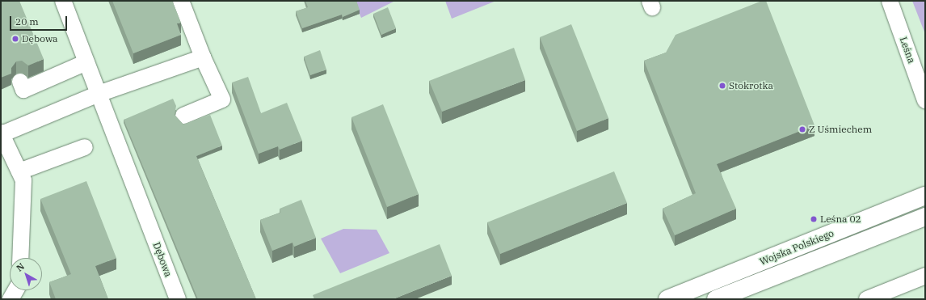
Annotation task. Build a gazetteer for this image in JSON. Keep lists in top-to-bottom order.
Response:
{
  "streets": {
    "main road": ["Wojska Polskiego"],
    "street": ["Leśna", "Dębowa"]
  },
  "places": [
    "Dębowa",
    "Stokrotka",
    "Z Uśmiechem",
    "Leśna 02"
  ],
  "scale_bar": "20 m",
  "north": "top left"
}
